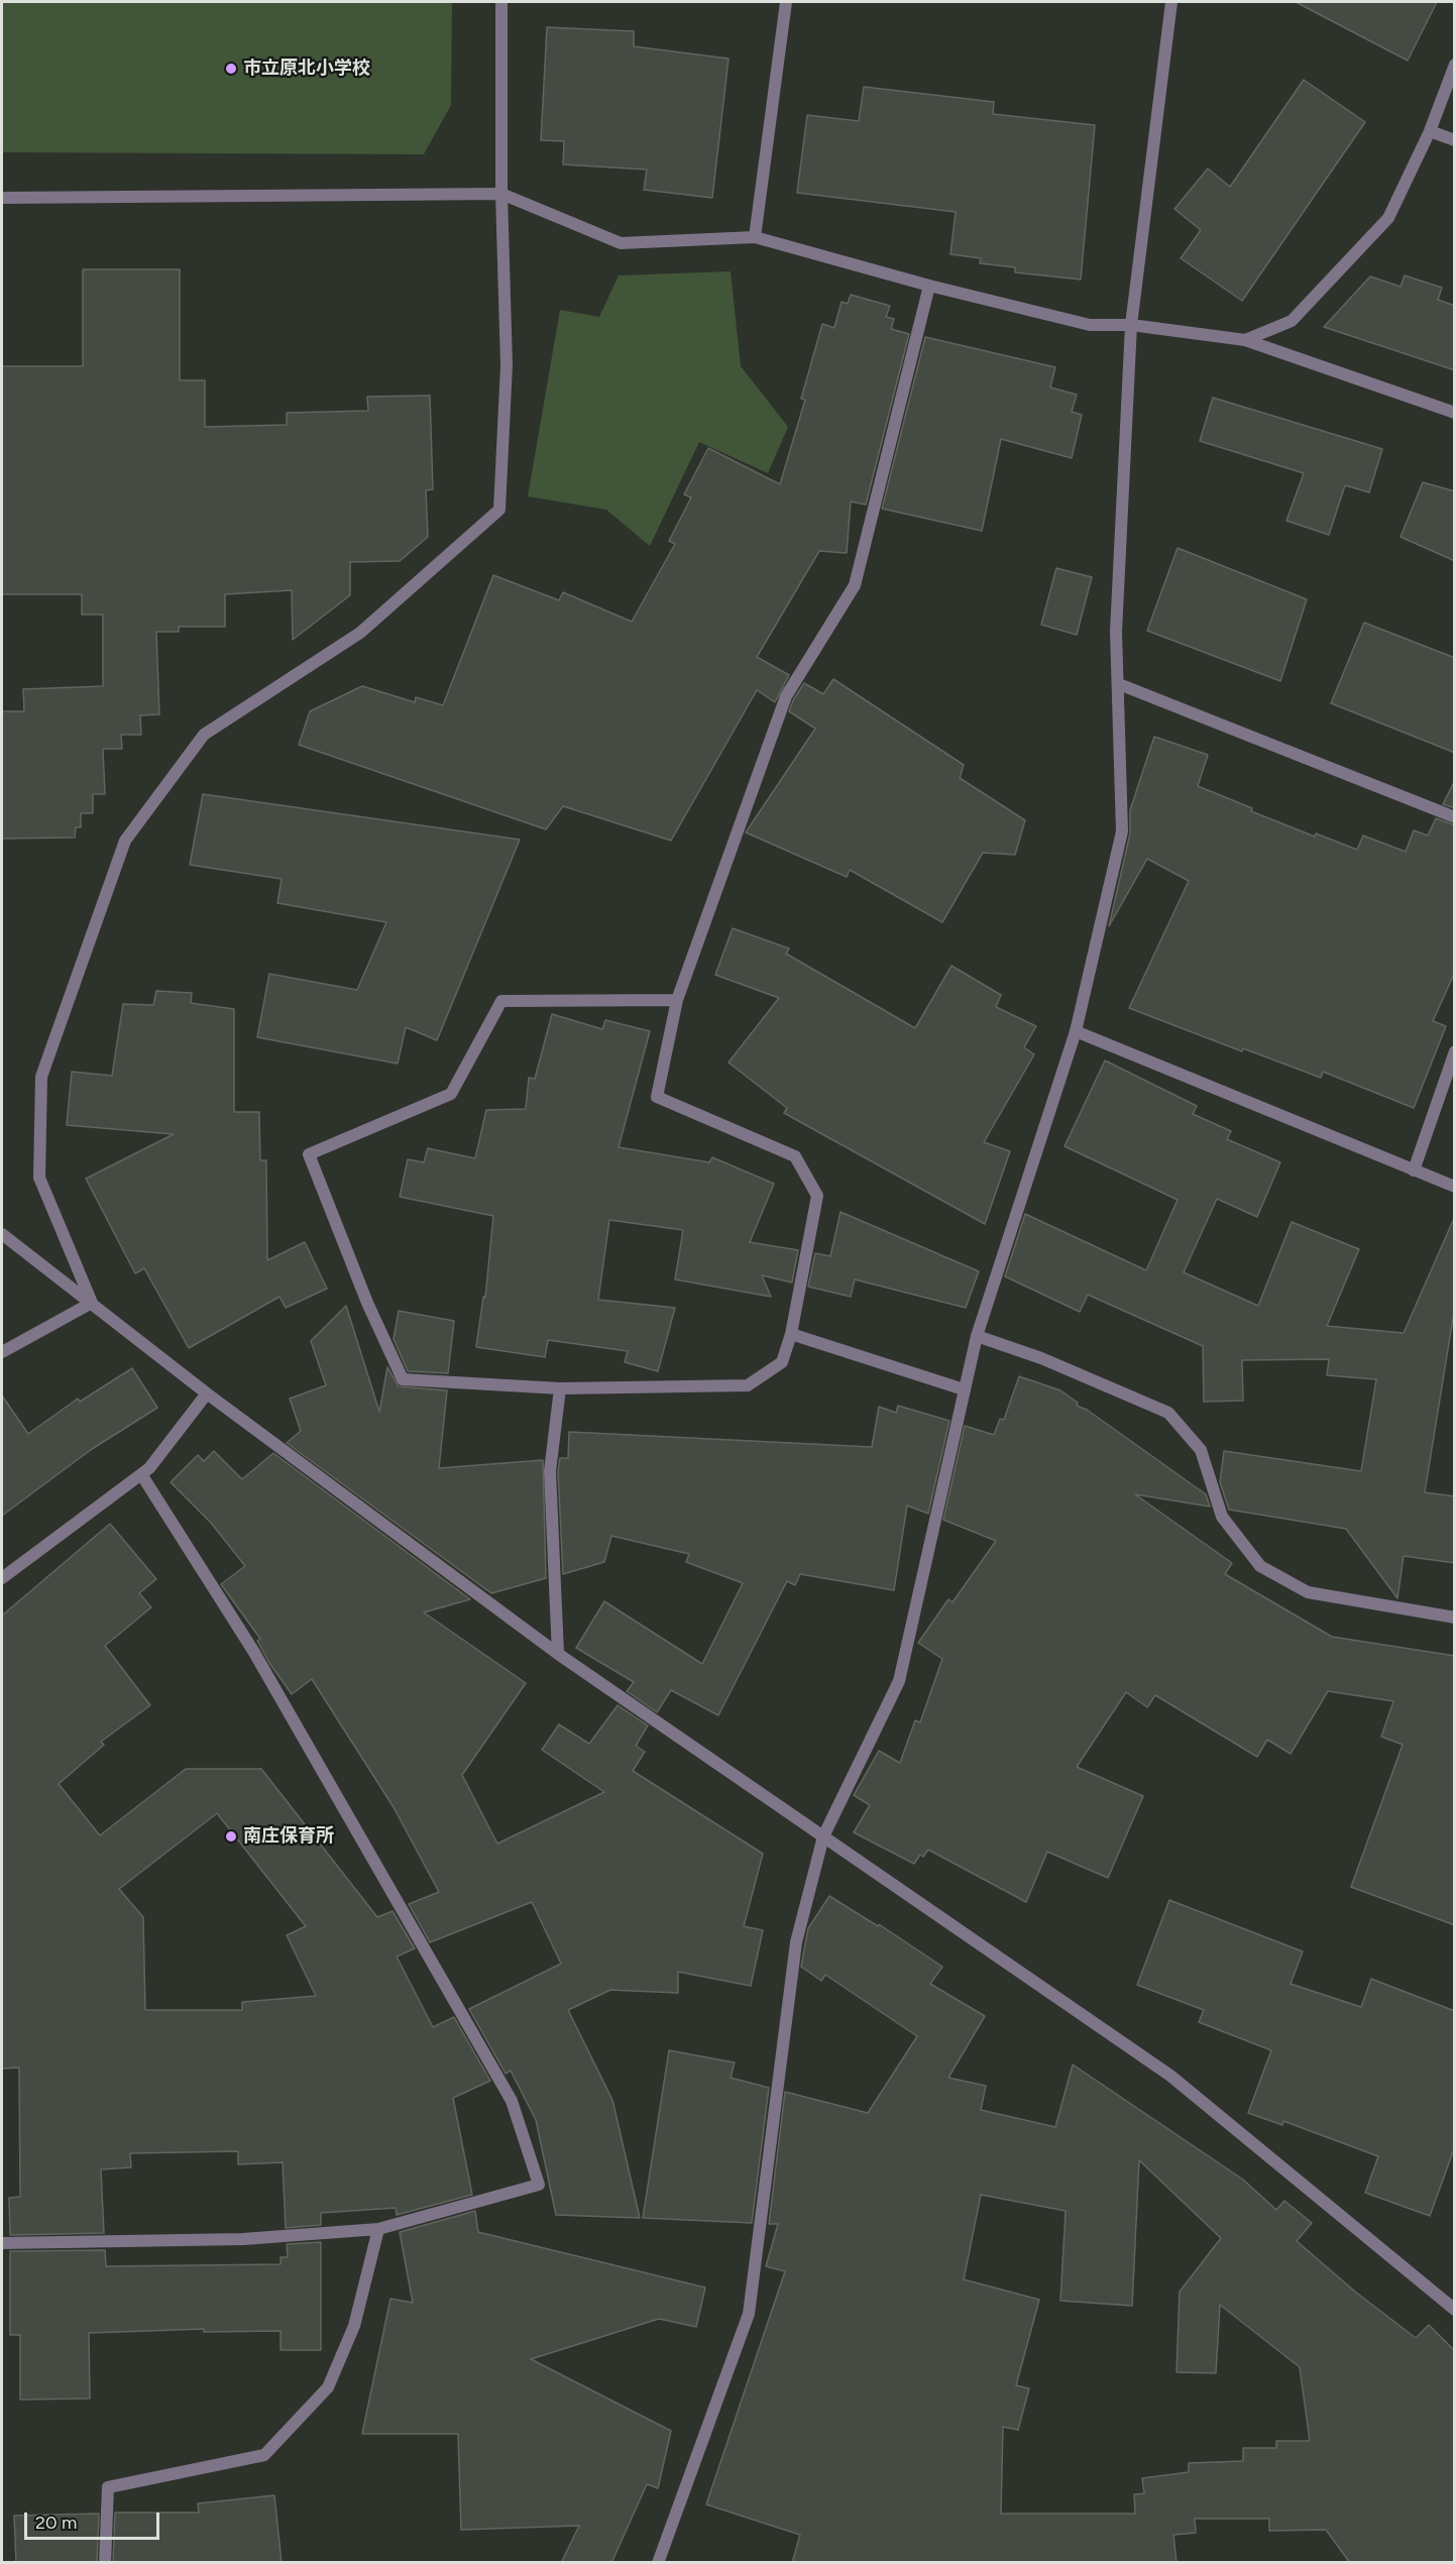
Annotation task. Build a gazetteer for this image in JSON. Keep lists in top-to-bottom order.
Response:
{
  "places": ["市立原北小学校", "南庄保育所"],
  "scale_bar": "20 m"
}
